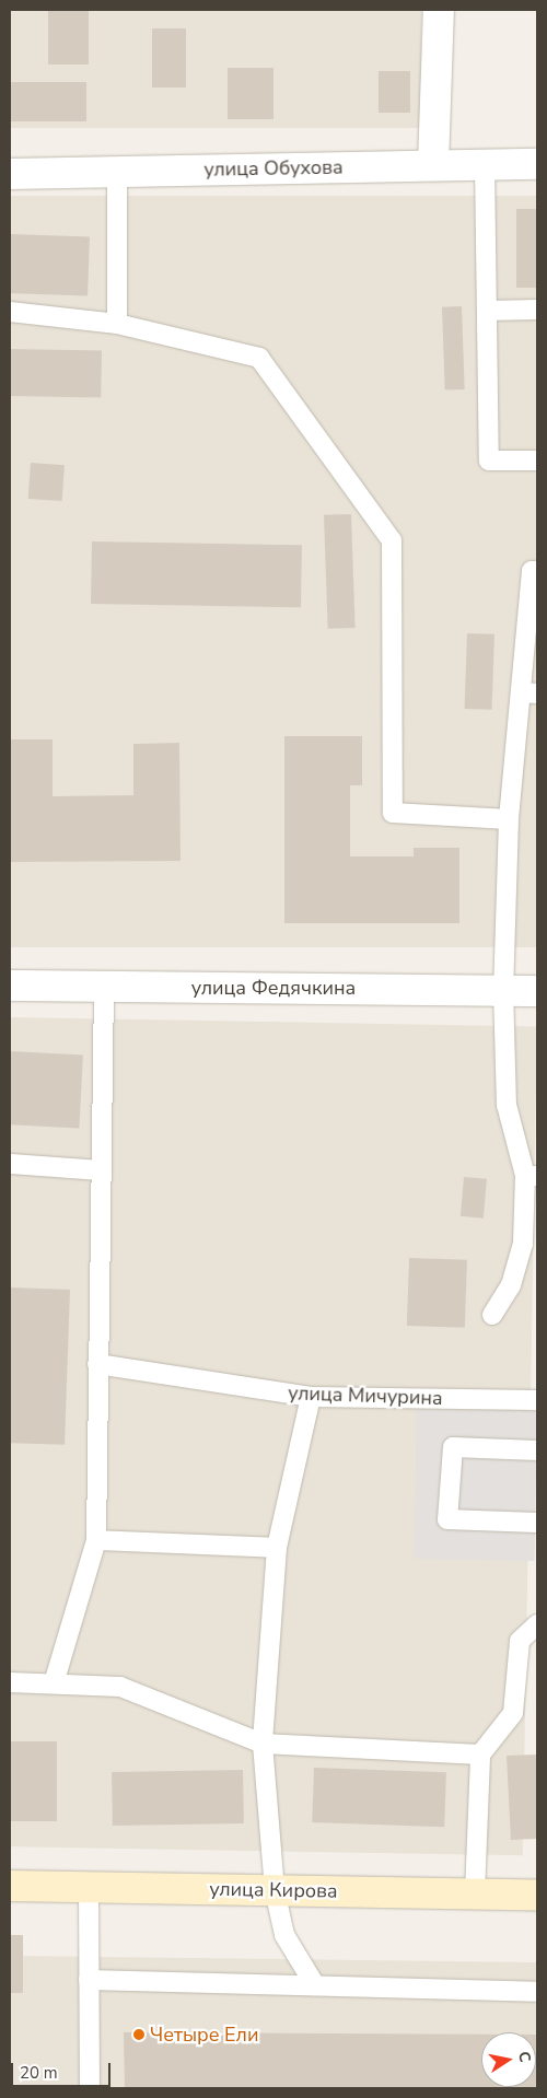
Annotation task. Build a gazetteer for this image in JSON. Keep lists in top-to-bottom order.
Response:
{
  "streets": {
    "main road": ["улица Кирова"],
    "street": ["улица Обухова", "улица Федячкина"],
    "lane": ["улица Мичурина"]
  },
  "places": ["Четыре Ели"],
  "scale_bar": "20 m",
  "north": "right"
}
